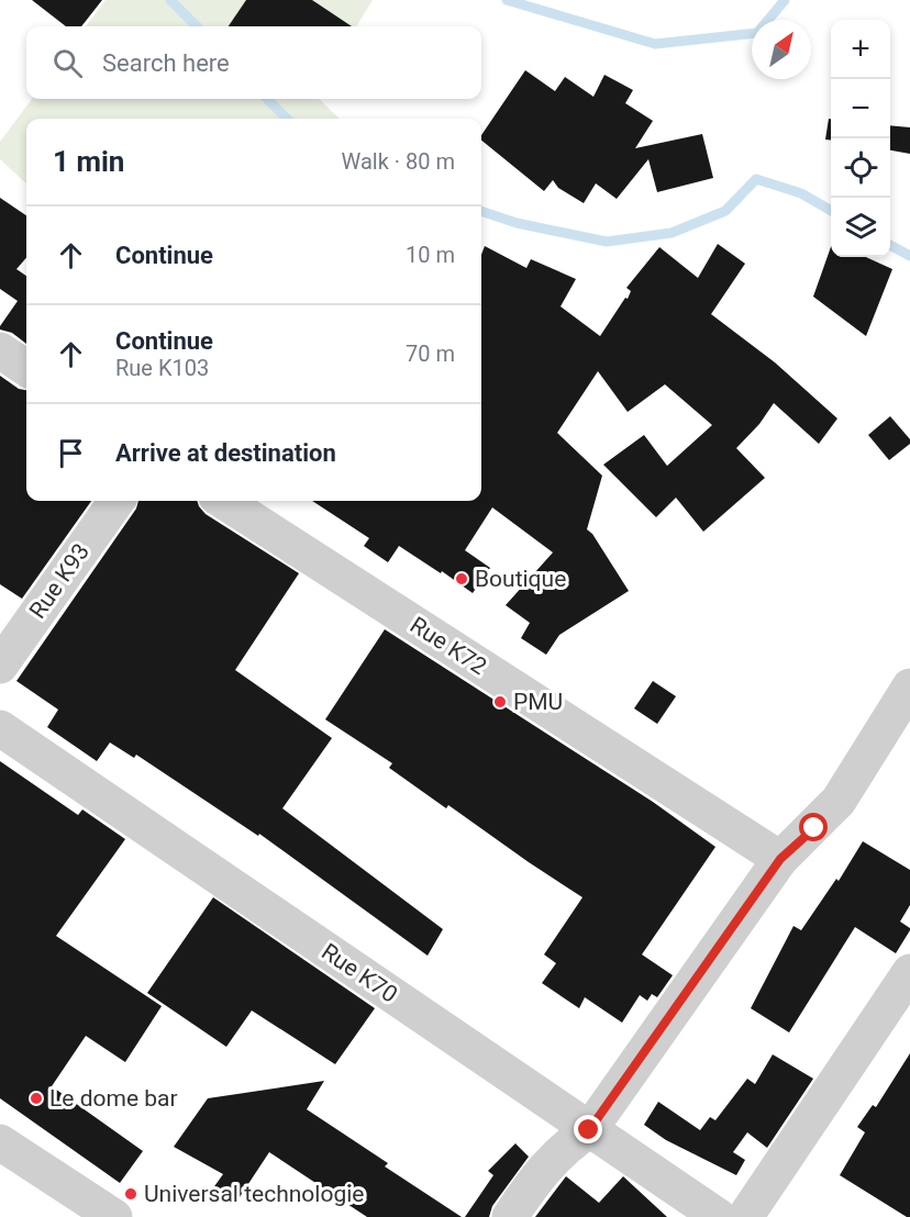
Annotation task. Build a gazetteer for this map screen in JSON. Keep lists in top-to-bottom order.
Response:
{
  "streets": {
    "street": ["Rue K93", "Rue K72", "Rue K70"]
  },
  "places": [
    "Boutique",
    "PMU",
    "Le dome bar",
    "Universal technologie"
  ],
  "north": "top right",
  "page": {
    "map_buttons": ["+", "−"],
    "search": "Search here",
    "heading": ["1 min", "Walk · 80 m"],
    "list": [
      ["Continue", "10 m"],
      ["Continue", "Rue K103", "70 m"],
      "Arrive at destination"
    ]
  }
}
